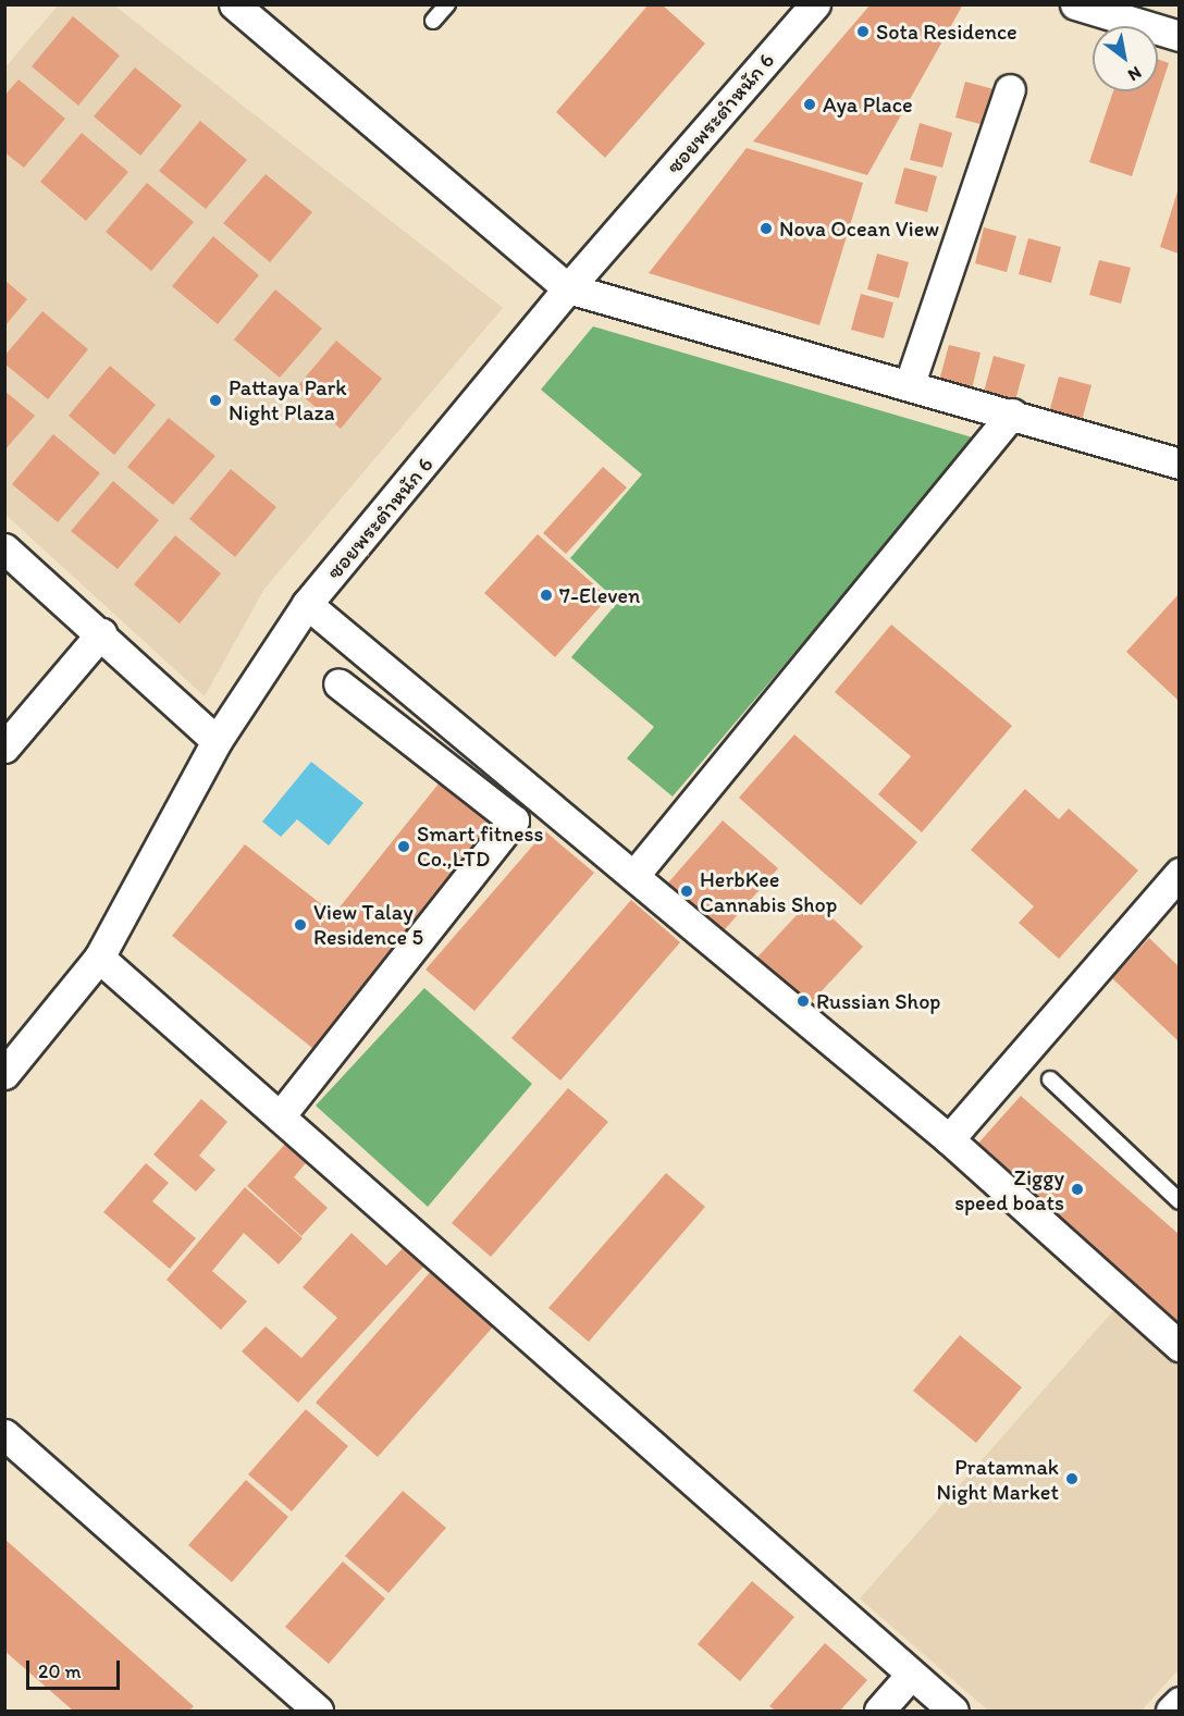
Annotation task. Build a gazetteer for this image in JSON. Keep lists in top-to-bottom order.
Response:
{
  "streets": {
    "street": ["ซอยพระตำหนัก 6"]
  },
  "places": [
    "Sota Residence",
    "Aya Place",
    "Nova Ocean View",
    "Pattaya Park Night Plaza",
    "7-Eleven",
    "Smart fitness Co.,LTD",
    "HerbKee Cannabis Shop",
    "View Talay Residence 5",
    "Russian Shop",
    "Ziggy speed boats",
    "Pratamnak Night Market"
  ],
  "scale_bar": "20 m",
  "north": "bottom right"
}
